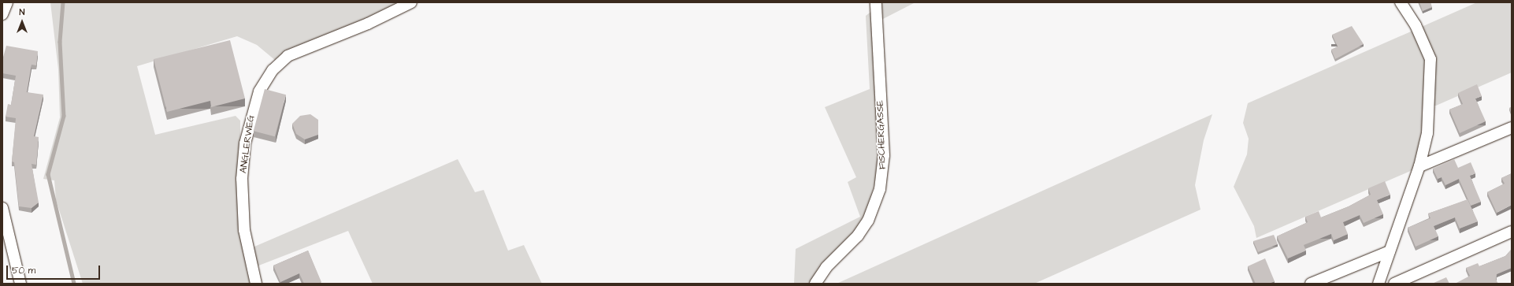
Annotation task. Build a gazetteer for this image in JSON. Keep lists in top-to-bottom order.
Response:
{
  "streets": {
    "street": ["FISCHERGASSE", "ANGLERWEG"]
  },
  "scale_bar": "50 m",
  "north": "top"
}
